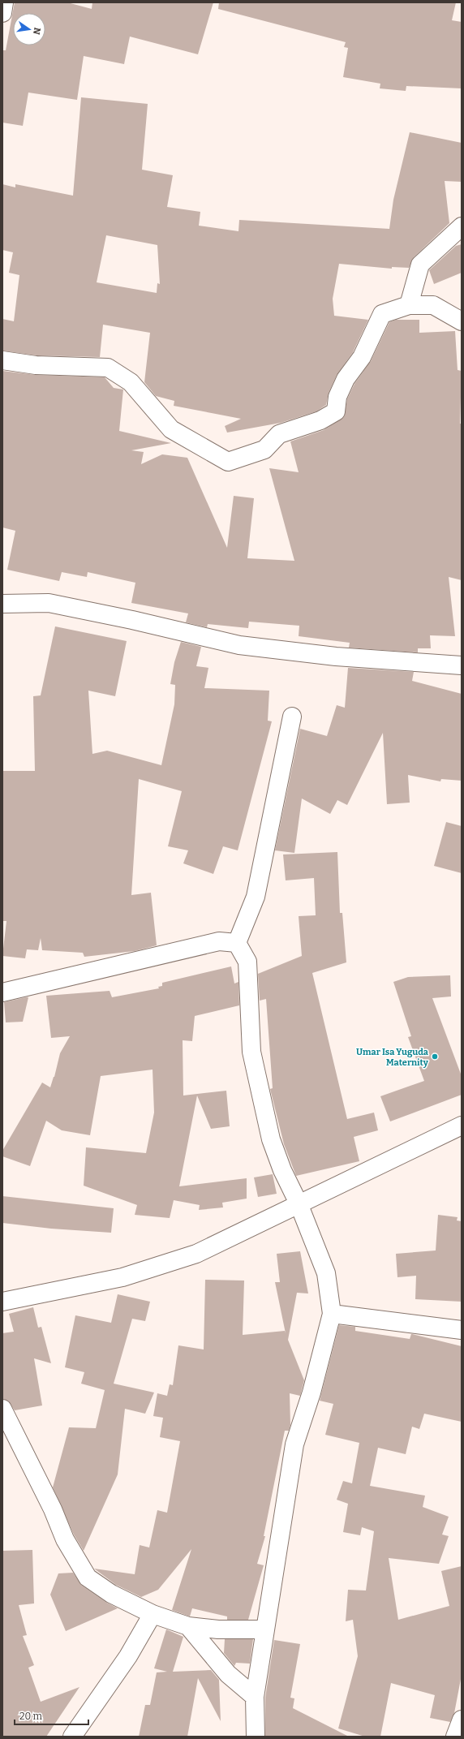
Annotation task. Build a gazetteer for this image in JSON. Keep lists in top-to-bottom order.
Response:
{
  "places": ["Umar Isa Yuguda Maternity"],
  "scale_bar": "20 m",
  "north": "right"
}
